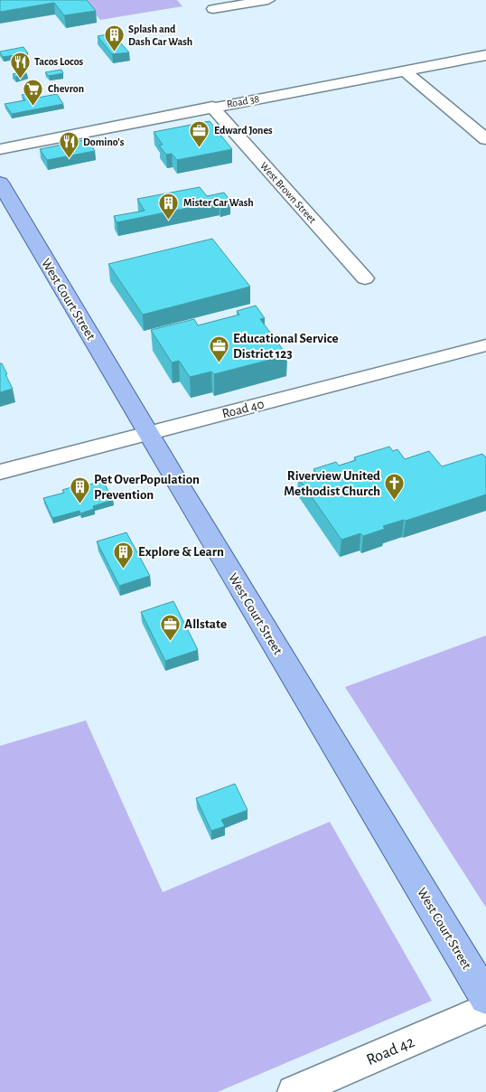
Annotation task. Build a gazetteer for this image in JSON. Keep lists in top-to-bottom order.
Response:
{
  "streets": {
    "main road": ["West Court Street"],
    "street": [
      "Road 38",
      "West Brown Street",
      "Road 40",
      "Road 42"
    ]
  },
  "crossings": [
    ["Road 38", "West Brown Street"],
    ["West Court Street", "Road 40"]
  ],
  "places": {
    "building": [
      "Splash and Dash Car Wash",
      "Mister Car Wash",
      "Pet OverPopulation Prevention",
      "Explore & Learn"
    ],
    "restaurant": ["Tacos Locos", "Domino's"],
    "supermarket": ["Chevron"],
    "office": ["Edward Jones", "Educational Service District 123", "Allstate"],
    "church": ["Riverview United Methodist Church"]
  }
}
